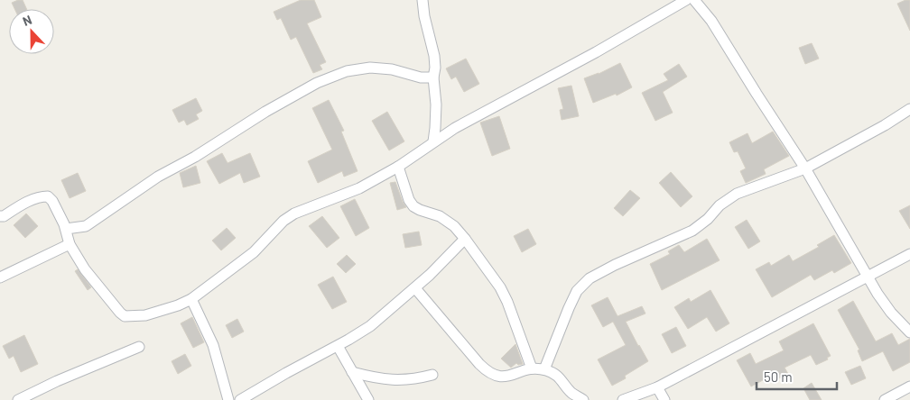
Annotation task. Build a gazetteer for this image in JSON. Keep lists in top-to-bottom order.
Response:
{
  "scale_bar": "50 m",
  "north": "top"
}
